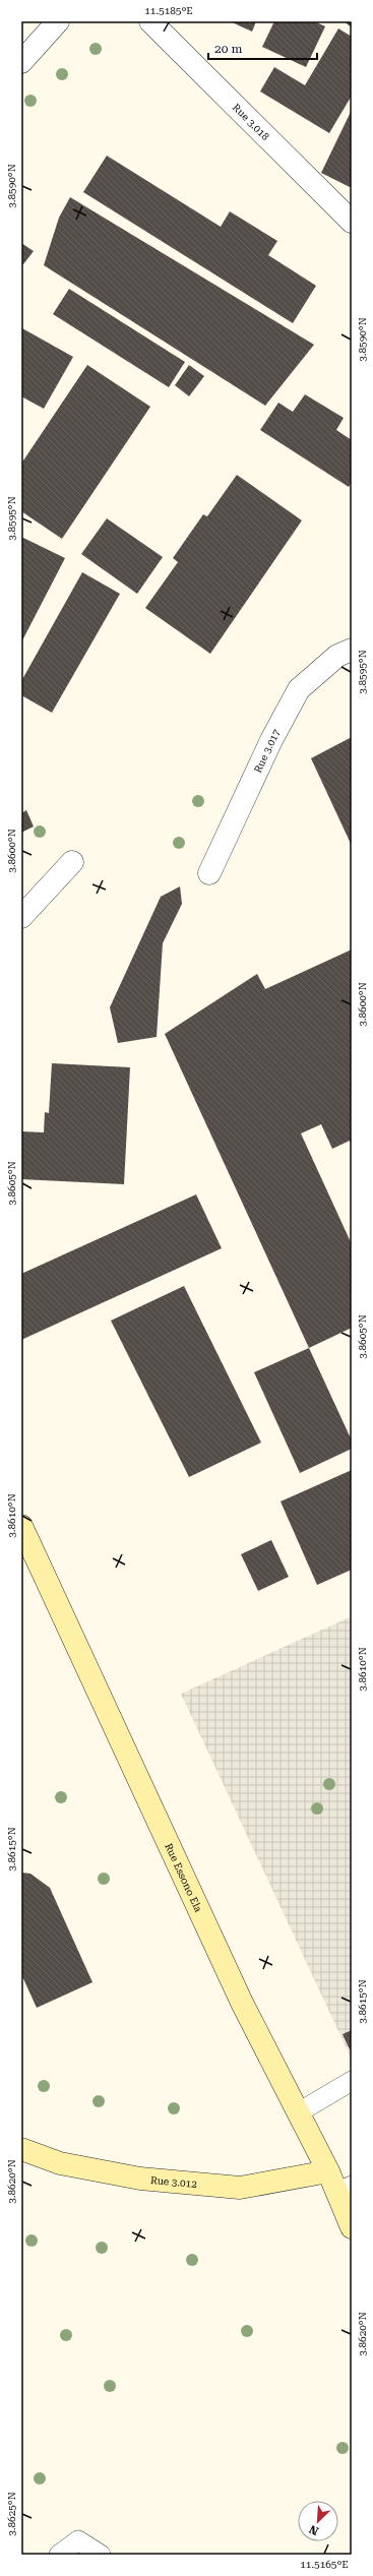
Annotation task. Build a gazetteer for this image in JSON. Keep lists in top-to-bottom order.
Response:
{
  "streets": {
    "main road": ["Rue Essono Ela", "Rue 3.012"],
    "street": ["Rue 3.018", "Rue 3.017"]
  },
  "crossings": [
    ["Rue Essono Ela", "Rue 3.012"]
  ],
  "scale_bar": "20 m",
  "north": "bottom left",
  "coordinates": [
    "11.5185°E",
    "3.8590°N",
    "3.8595°N",
    "3.8600°N",
    "3.8605°N",
    "3.8610°N",
    "3.8615°N",
    "3.8620°N",
    "3.8625°N",
    "11.5165°E"
  ]
}
